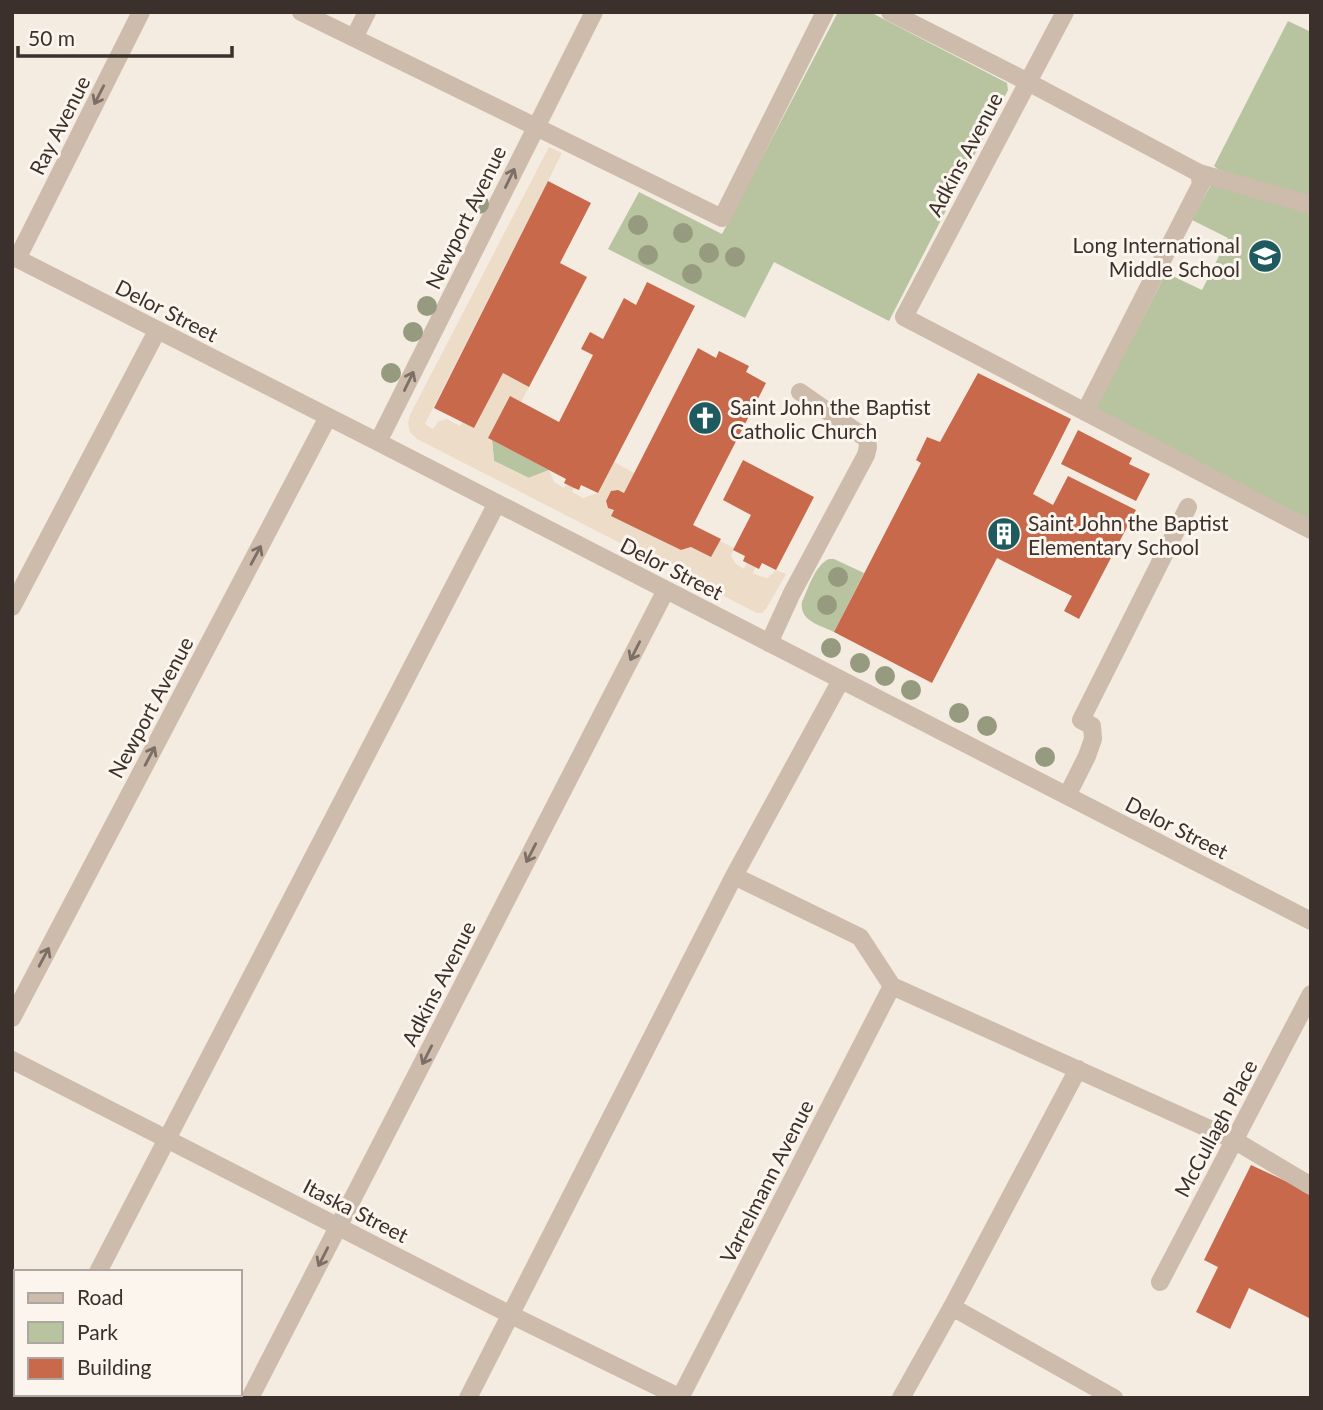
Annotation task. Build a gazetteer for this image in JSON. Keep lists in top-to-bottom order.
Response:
{
  "streets": {
    "street": [
      "Ray Avenue",
      "Adkins Avenue",
      "Newport Avenue",
      "Delor Street",
      "McCullagh Place",
      "Varrelmann Avenue",
      "Itaska Street"
    ]
  },
  "crossings": [
    ["Ray Avenue", "Delor Street"],
    ["Adkins Avenue", "Delor Street"],
    ["Adkins Avenue", "Itaska Street"],
    ["Newport Avenue", "Delor Street"],
    ["Varrelmann Avenue", "Itaska Street"]
  ],
  "one_way": ["Ray Avenue", "Adkins Avenue", "Newport Avenue"],
  "places": {
    "school or university": ["Long International Middle School"],
    "church": ["Saint John the Baptist Catholic Church"],
    "building": ["Saint John the Baptist Elementary School"]
  },
  "legend": ["Road", "Park", "Building"],
  "scale_bar": "50 m"
}
